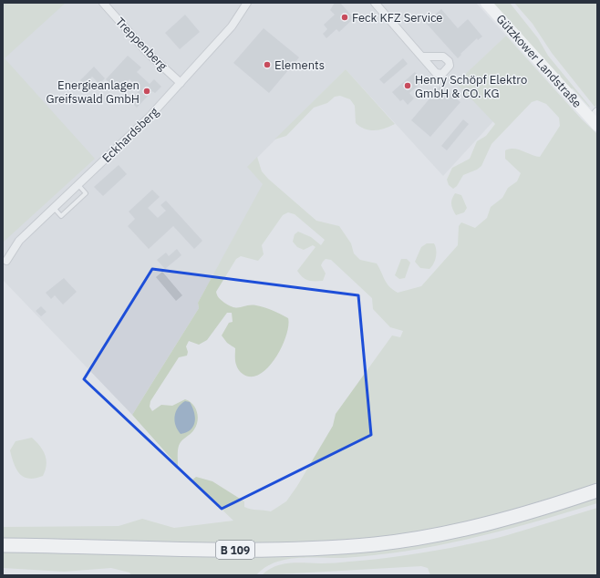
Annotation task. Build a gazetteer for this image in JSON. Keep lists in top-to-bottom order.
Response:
{
  "streets": {
    "highway": ["B 109"],
    "main road": ["Gützkower Landstraße"],
    "street": ["Treppenberg", "Eckhardsberg"]
  },
  "crossings": [
    ["Treppenberg", "Eckhardsberg"]
  ],
  "places": [
    "Feck KFZ Service",
    "Elements",
    "Henry Schöpf Elektro GmbH & CO. KG",
    "Energieanlagen Greifswald GmbH"
  ]
}
